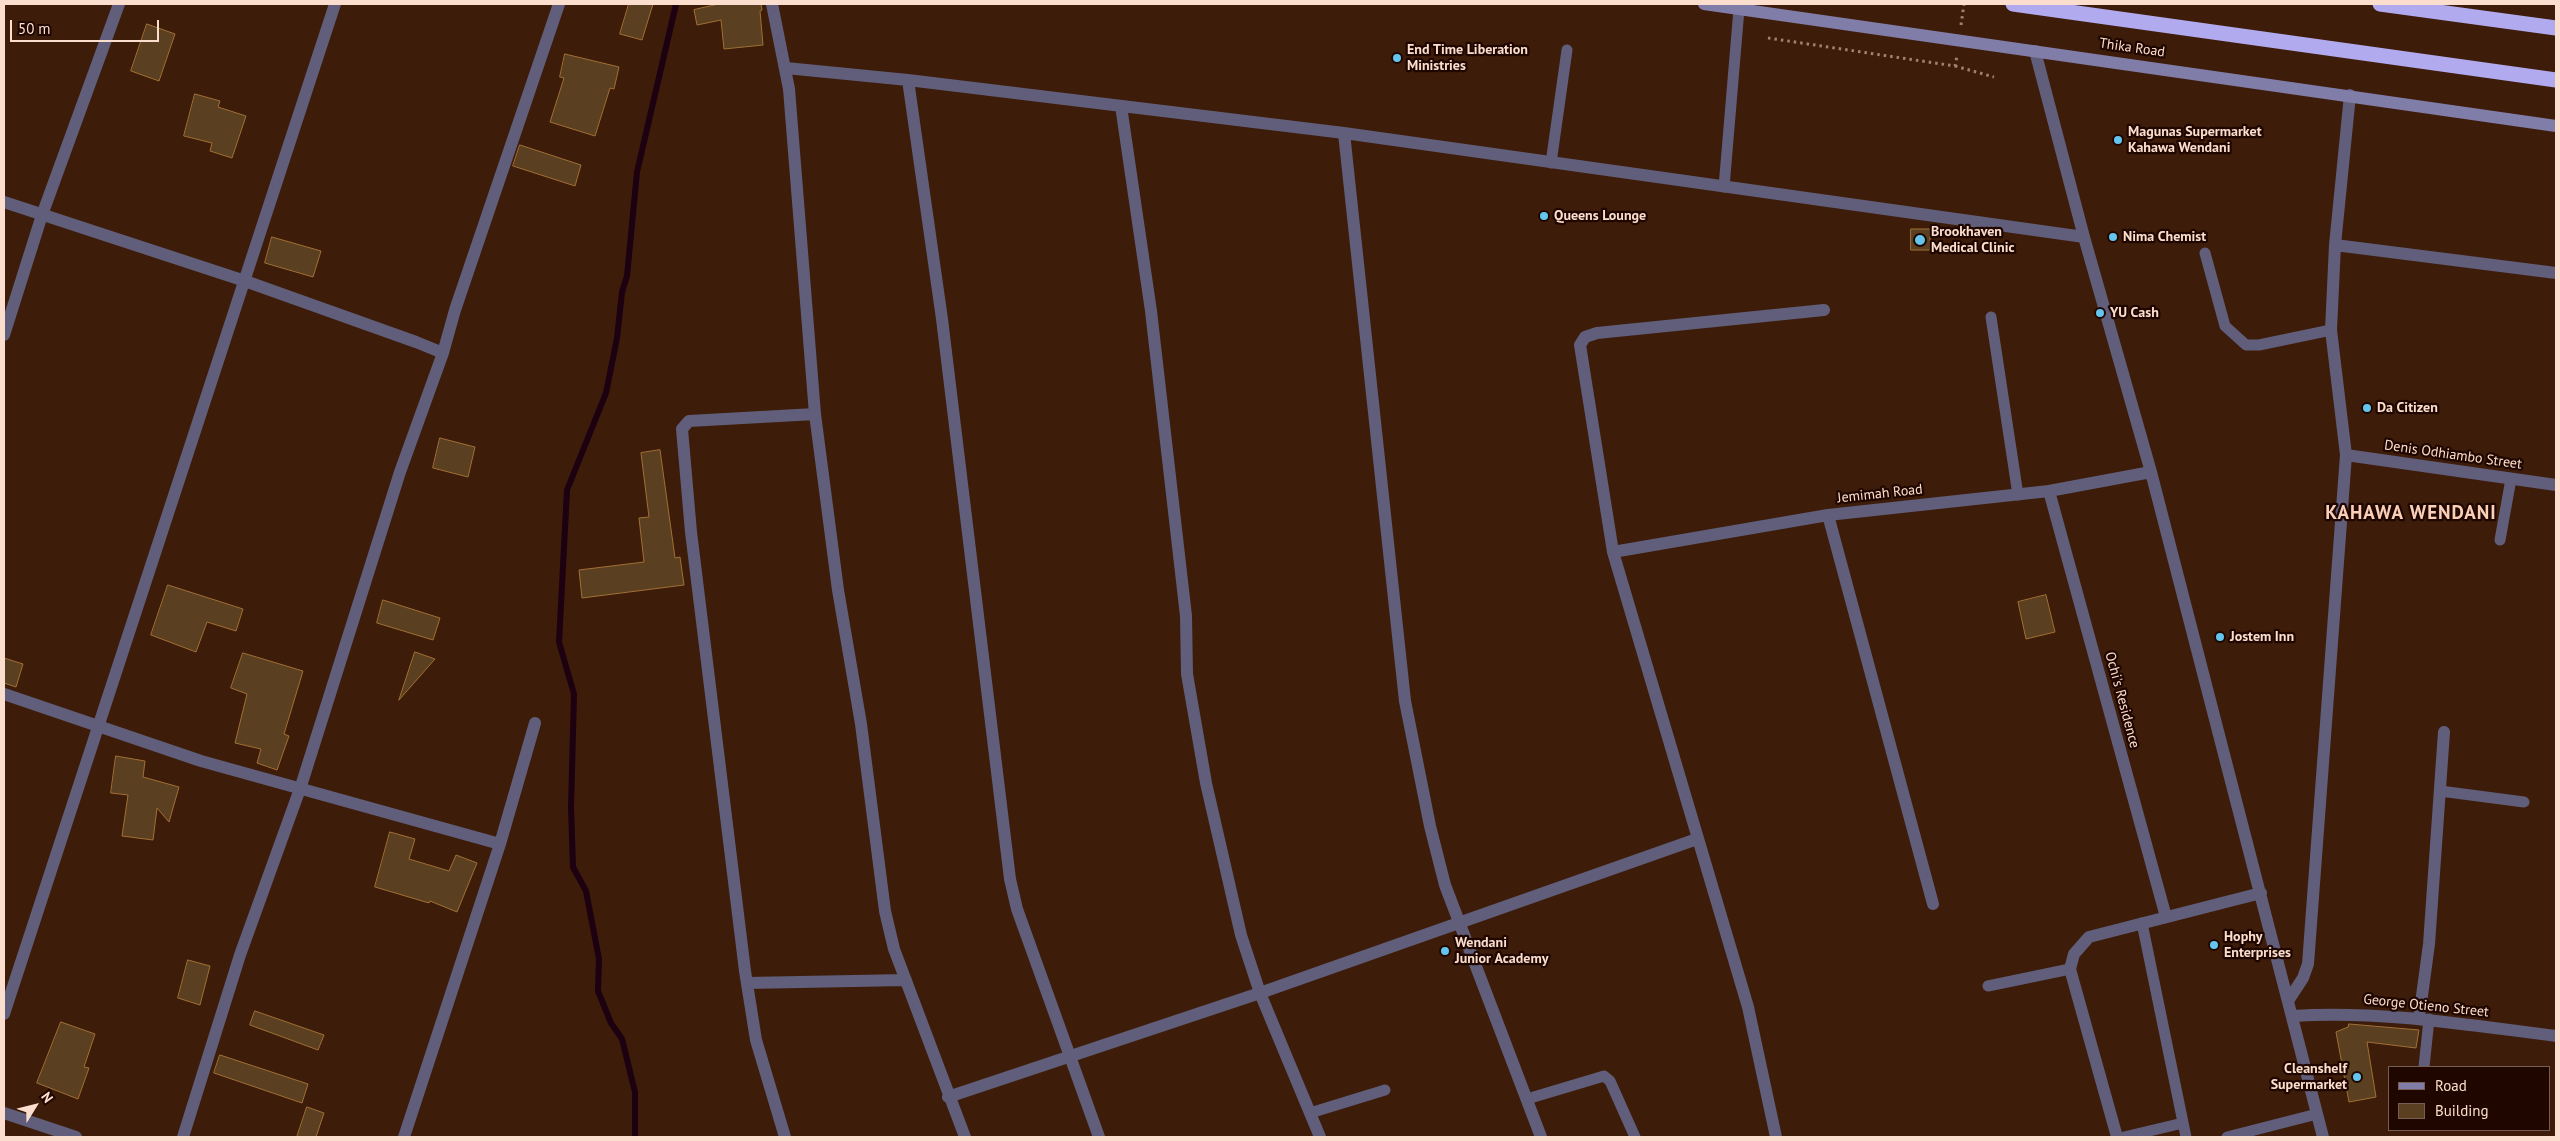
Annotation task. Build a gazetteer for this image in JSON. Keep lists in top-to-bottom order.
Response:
{
  "streets": {
    "highway": ["Thika Road"],
    "street": [
      "Denis Odhiambo Street",
      "Jemimah Road",
      "Ochi's Residence",
      "George Otieno Street"
    ]
  },
  "crossings": [
    ["Jemimah Road", "Ochi's Residence"]
  ],
  "districts": ["KAHAWA WENDANI"],
  "places": [
    "End Time Liberation Ministries",
    "Magunas Supermarket Kahawa Wendani",
    "Queens Lounge",
    "Nima Chemist",
    "Brookhaven Medical Clinic",
    "YU Cash",
    "Da Citizen",
    "Jostem Inn",
    "Hophy Enterprises",
    "Wendani Junior Academy",
    "Cleanshelf Supermarket"
  ],
  "legend": ["Road", "Building"],
  "scale_bar": "50 m",
  "north": "top right"
}
